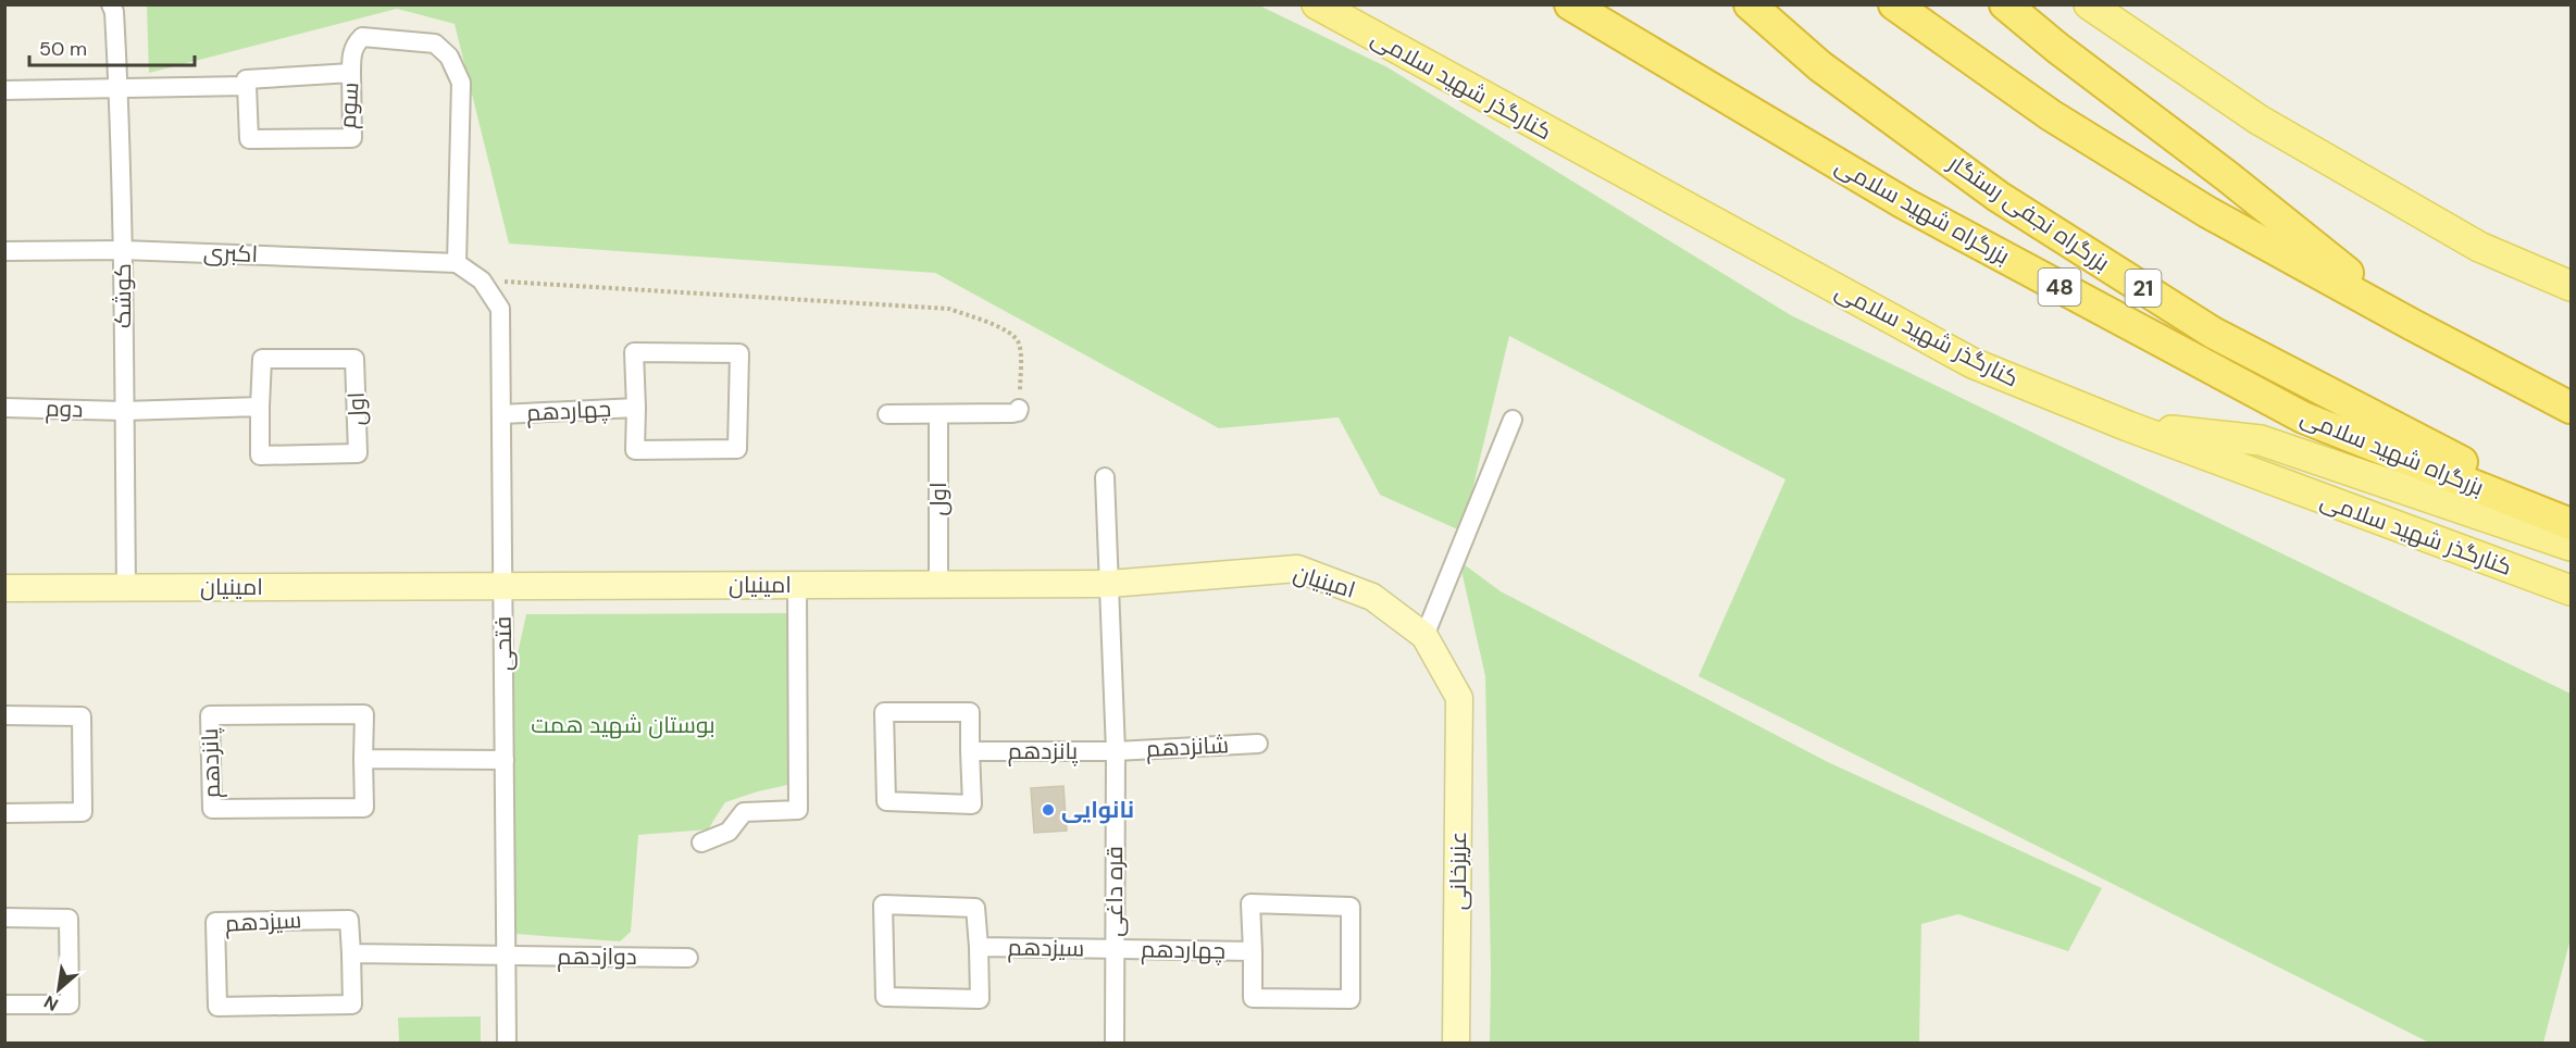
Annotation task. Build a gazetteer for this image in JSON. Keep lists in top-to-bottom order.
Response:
{
  "streets": {
    "highway": [
      "بزرگراه شهید سلامی",
      "بزرگراه نجفی رستگار",
      "48",
      "21"
    ],
    "main road": ["کنارگذر شهید سلامی", "امینیان", "عزیزخانی"],
    "street": [
      "سوم",
      "اکبری",
      "کوشک",
      "دوم",
      "اول",
      "چهاردهم",
      "فتحی",
      "شانزدهم",
      "پانزدهم",
      "قره داغی",
      "سیزدهم",
      "دوازدهم"
    ]
  },
  "crossings": [
    ["سوم", "کوشک"],
    ["اکبری", "کوشک"],
    ["اکبری", "فتحی"],
    ["کوشک", "دوم"],
    ["کوشک", "امینیان"],
    ["اول", "امینیان"],
    ["چهاردهم", "فتحی"],
    ["چهاردهم", "قره داغی"],
    ["چهاردهم", "سیزدهم"],
    ["امینیان", "فتحی"],
    ["امینیان", "عزیزخانی"],
    ["امینیان", "قره داغی"],
    ["فتحی", "دوازدهم"],
    ["شانزدهم", "پانزدهم"],
    ["شانزدهم", "قره داغی"],
    ["پانزدهم", "قره داغی"],
    ["قره داغی", "سیزدهم"]
  ],
  "parks": ["بوستان شهید همت"],
  "places": ["نانوایی"],
  "scale_bar": "50 m",
  "north": "bottom left"
}
